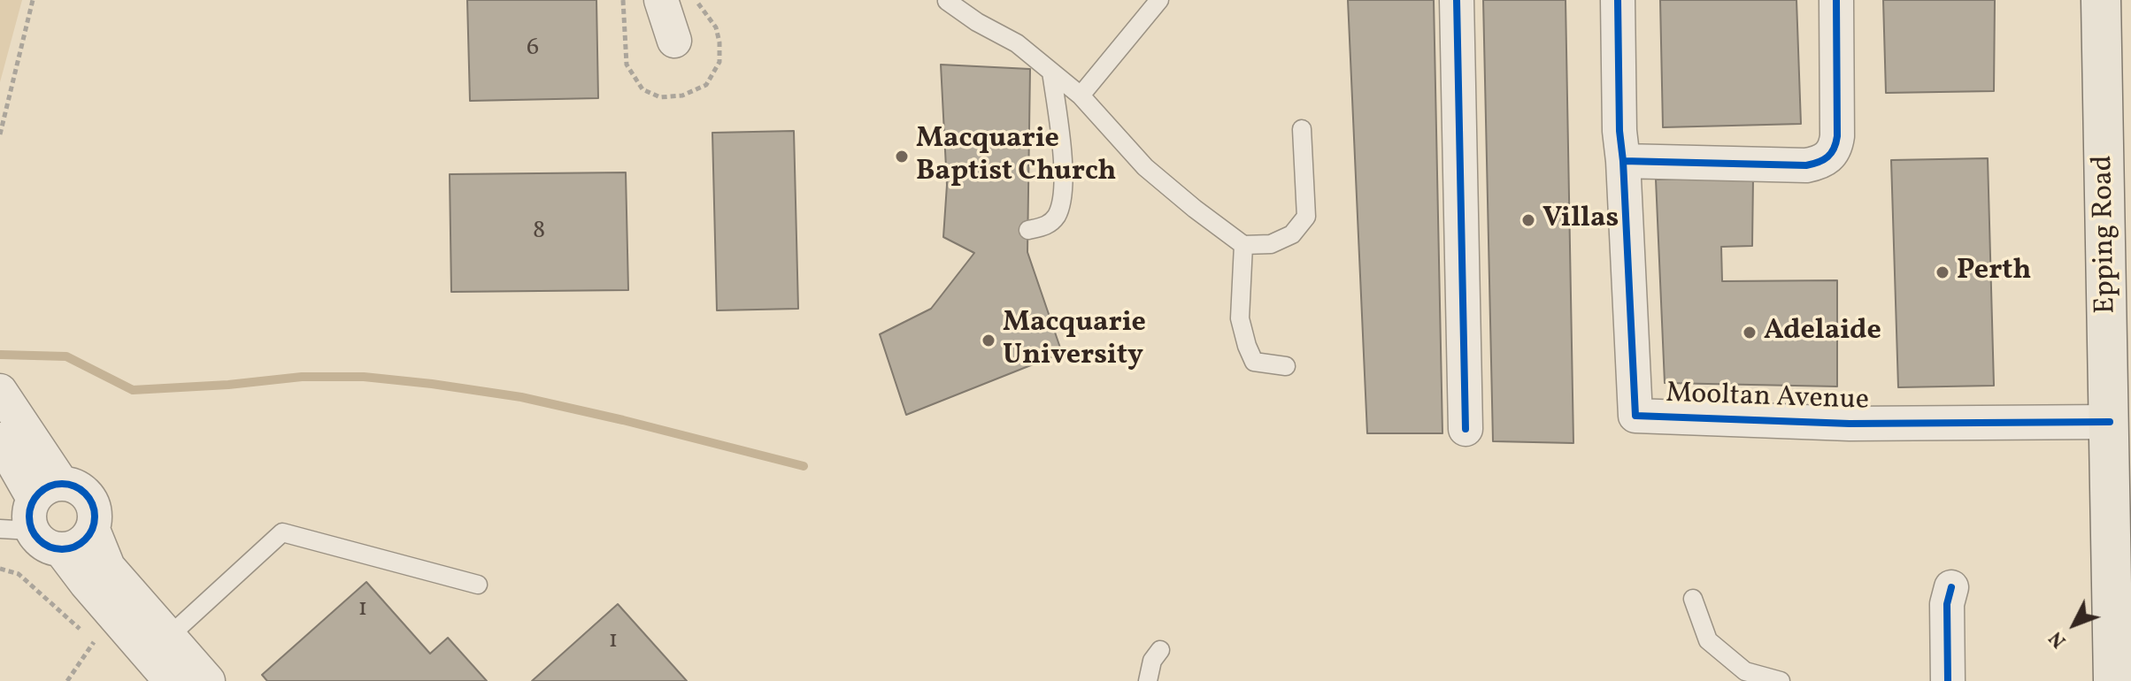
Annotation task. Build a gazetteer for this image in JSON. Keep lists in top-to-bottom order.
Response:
{
  "streets": {
    "main road": ["Epping Road"],
    "street": ["Mooltan Avenue"]
  },
  "crossings": [
    ["Epping Road", "Mooltan Avenue"]
  ],
  "places": [
    "Macquarie Baptist Church",
    "Villas",
    "Perth",
    "Adelaide",
    "Macquarie University"
  ],
  "house_numbers": [
    "6",
    "8",
    "1",
    "1"
  ],
  "north": "bottom left"
}
